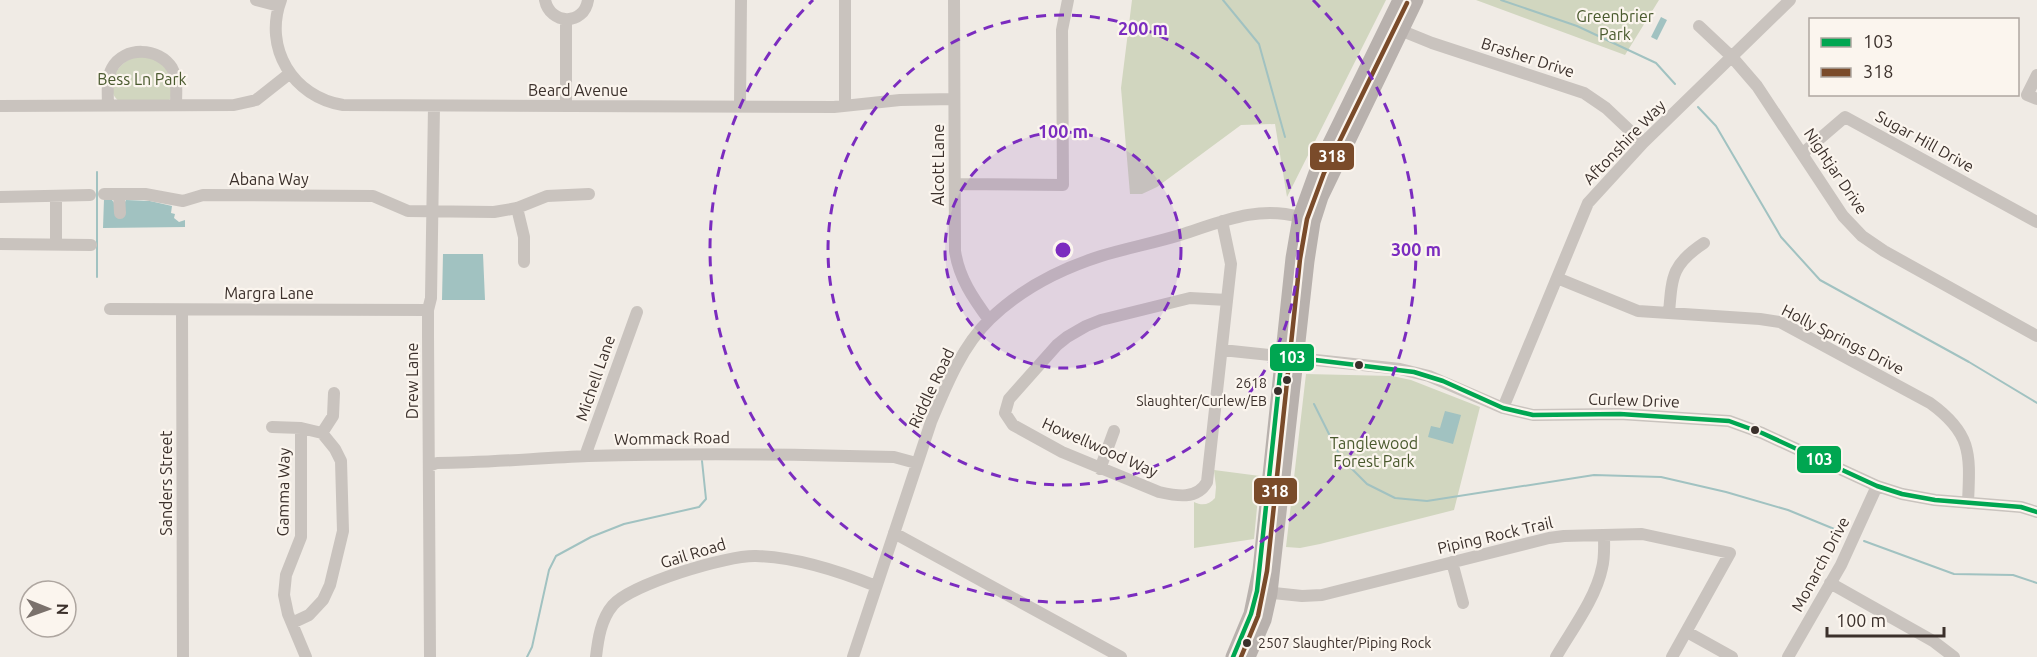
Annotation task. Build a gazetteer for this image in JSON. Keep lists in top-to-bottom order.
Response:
{
  "streets": {
    "street": [
      "Brasher Drive",
      "Beard Avenue",
      "Sugar Hill Drive",
      "Aftonshire Way",
      "Alcott Lane",
      "Nightjar Drive",
      "Abana Way",
      "Margra Lane",
      "Holly Springs Drive",
      "Michell Lane",
      "Drew Lane",
      "Riddle Road",
      "Curlew Drive",
      "Wommack Road",
      "Howellwood Way",
      "Sanders Street",
      "Gamma Way",
      "Piping Rock Trail",
      "Gail Road",
      "Monarch Drive"
    ]
  },
  "crossings": [
    ["Brasher Drive", "Aftonshire Way"],
    ["Beard Avenue", "Alcott Lane"],
    ["Beard Avenue", "Drew Lane"],
    ["Sugar Hill Drive", "Nightjar Drive"],
    ["Aftonshire Way", "Nightjar Drive"],
    ["Aftonshire Way", "Holly Springs Drive"],
    ["Aftonshire Way", "Curlew Drive"],
    ["Alcott Lane", "Riddle Road"],
    ["Abana Way", "Drew Lane"],
    ["Margra Lane", "Drew Lane"],
    ["Margra Lane", "Sanders Street"],
    ["Holly Springs Drive", "Curlew Drive"],
    ["Michell Lane", "Wommack Road"],
    ["Drew Lane", "Wommack Road"],
    ["Riddle Road", "Wommack Road"],
    ["Riddle Road", "Howellwood Way"],
    ["Riddle Road", "Gail Road"],
    ["Curlew Drive", "Howellwood Way"],
    ["Curlew Drive", "Monarch Drive"]
  ],
  "parks": ["Greenbrier Park", "Bess Ln Park", "Tanglewood Forest Park"],
  "places": ["2618 Slaughter/Curlew/EB", "2507 Slaughter/Piping Rock"],
  "lines": ["transit line 318", "transit line 103"],
  "legend": ["103", "318"],
  "scale_bar": "100 m",
  "north": "right",
  "rings": ["200 m", "100 m", "300 m"]
}
